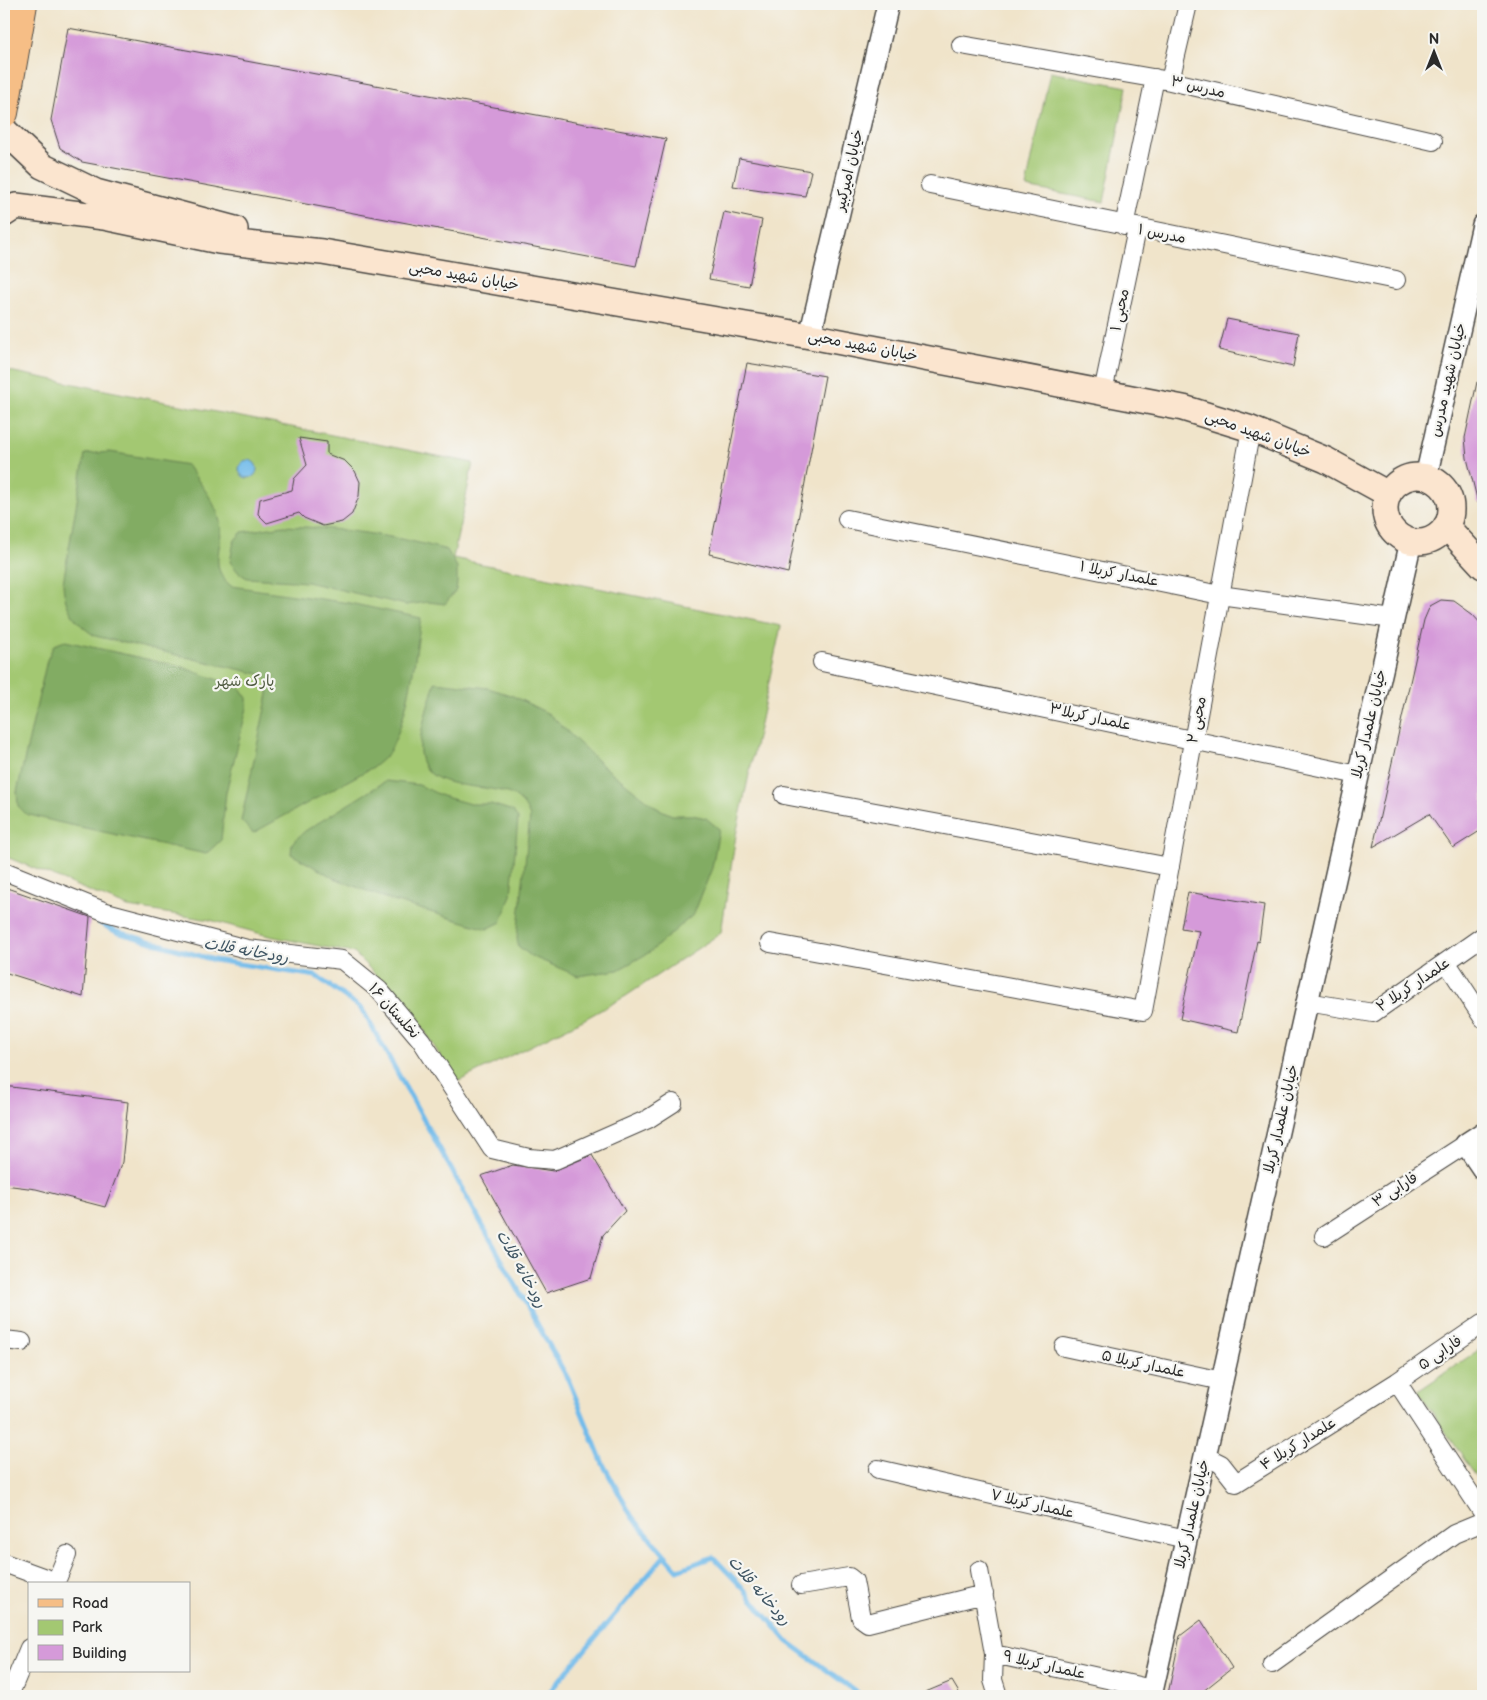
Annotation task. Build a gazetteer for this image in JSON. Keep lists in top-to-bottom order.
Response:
{
  "streets": {
    "main road": ["خیابان شهید محبی"],
    "street": [
      "مدرس ۳",
      "خیابان امیرکبیر",
      "مدرس ۱",
      "محبی ۱",
      "خیابان شهید مدرس",
      "علمدار کربلا ۱",
      "علمدار کربلا۳",
      "محبی ۲",
      "خیابان علمدار کربلا",
      "علمدار کربلا ۲",
      "نخلستان ۱۶",
      "فارابی ۳",
      "فارابی ۵",
      "علمدار کربلا ۵",
      "علمدار کربلا ۴",
      "علمدار کربلا ۷",
      "علمدار کربلا ۹"
    ]
  },
  "crossings": [
    ["مدرس ۳", "محبی ۱"],
    ["خیابان امیرکبیر", "خیابان شهید محبی"],
    ["مدرس ۱", "محبی ۱"],
    ["خیابان شهید محبی", "محبی ۱"],
    ["خیابان شهید محبی", "خیابان شهید مدرس"],
    ["خیابان شهید محبی", "محبی ۲"],
    ["خیابان شهید محبی", "خیابان علمدار کربلا"],
    ["خیابان شهید مدرس", "خیابان علمدار کربلا"],
    ["علمدار کربلا ۱", "محبی ۲"],
    ["علمدار کربلا ۱", "خیابان علمدار کربلا"],
    ["علمدار کربلا۳", "محبی ۲"],
    ["علمدار کربلا۳", "خیابان علمدار کربلا"],
    ["خیابان علمدار کربلا", "علمدار کربلا ۲"],
    ["خیابان علمدار کربلا", "علمدار کربلا ۵"],
    ["خیابان علمدار کربلا", "علمدار کربلا ۴"],
    ["خیابان علمدار کربلا", "علمدار کربلا ۷"],
    ["خیابان علمدار کربلا", "علمدار کربلا ۹"],
    ["فارابی ۵", "علمدار کربلا ۴"]
  ],
  "water": ["رودخانه قلات"],
  "parks": ["پارک شهر"],
  "legend": ["Road", "Park", "Building"],
  "north": "top"
}
